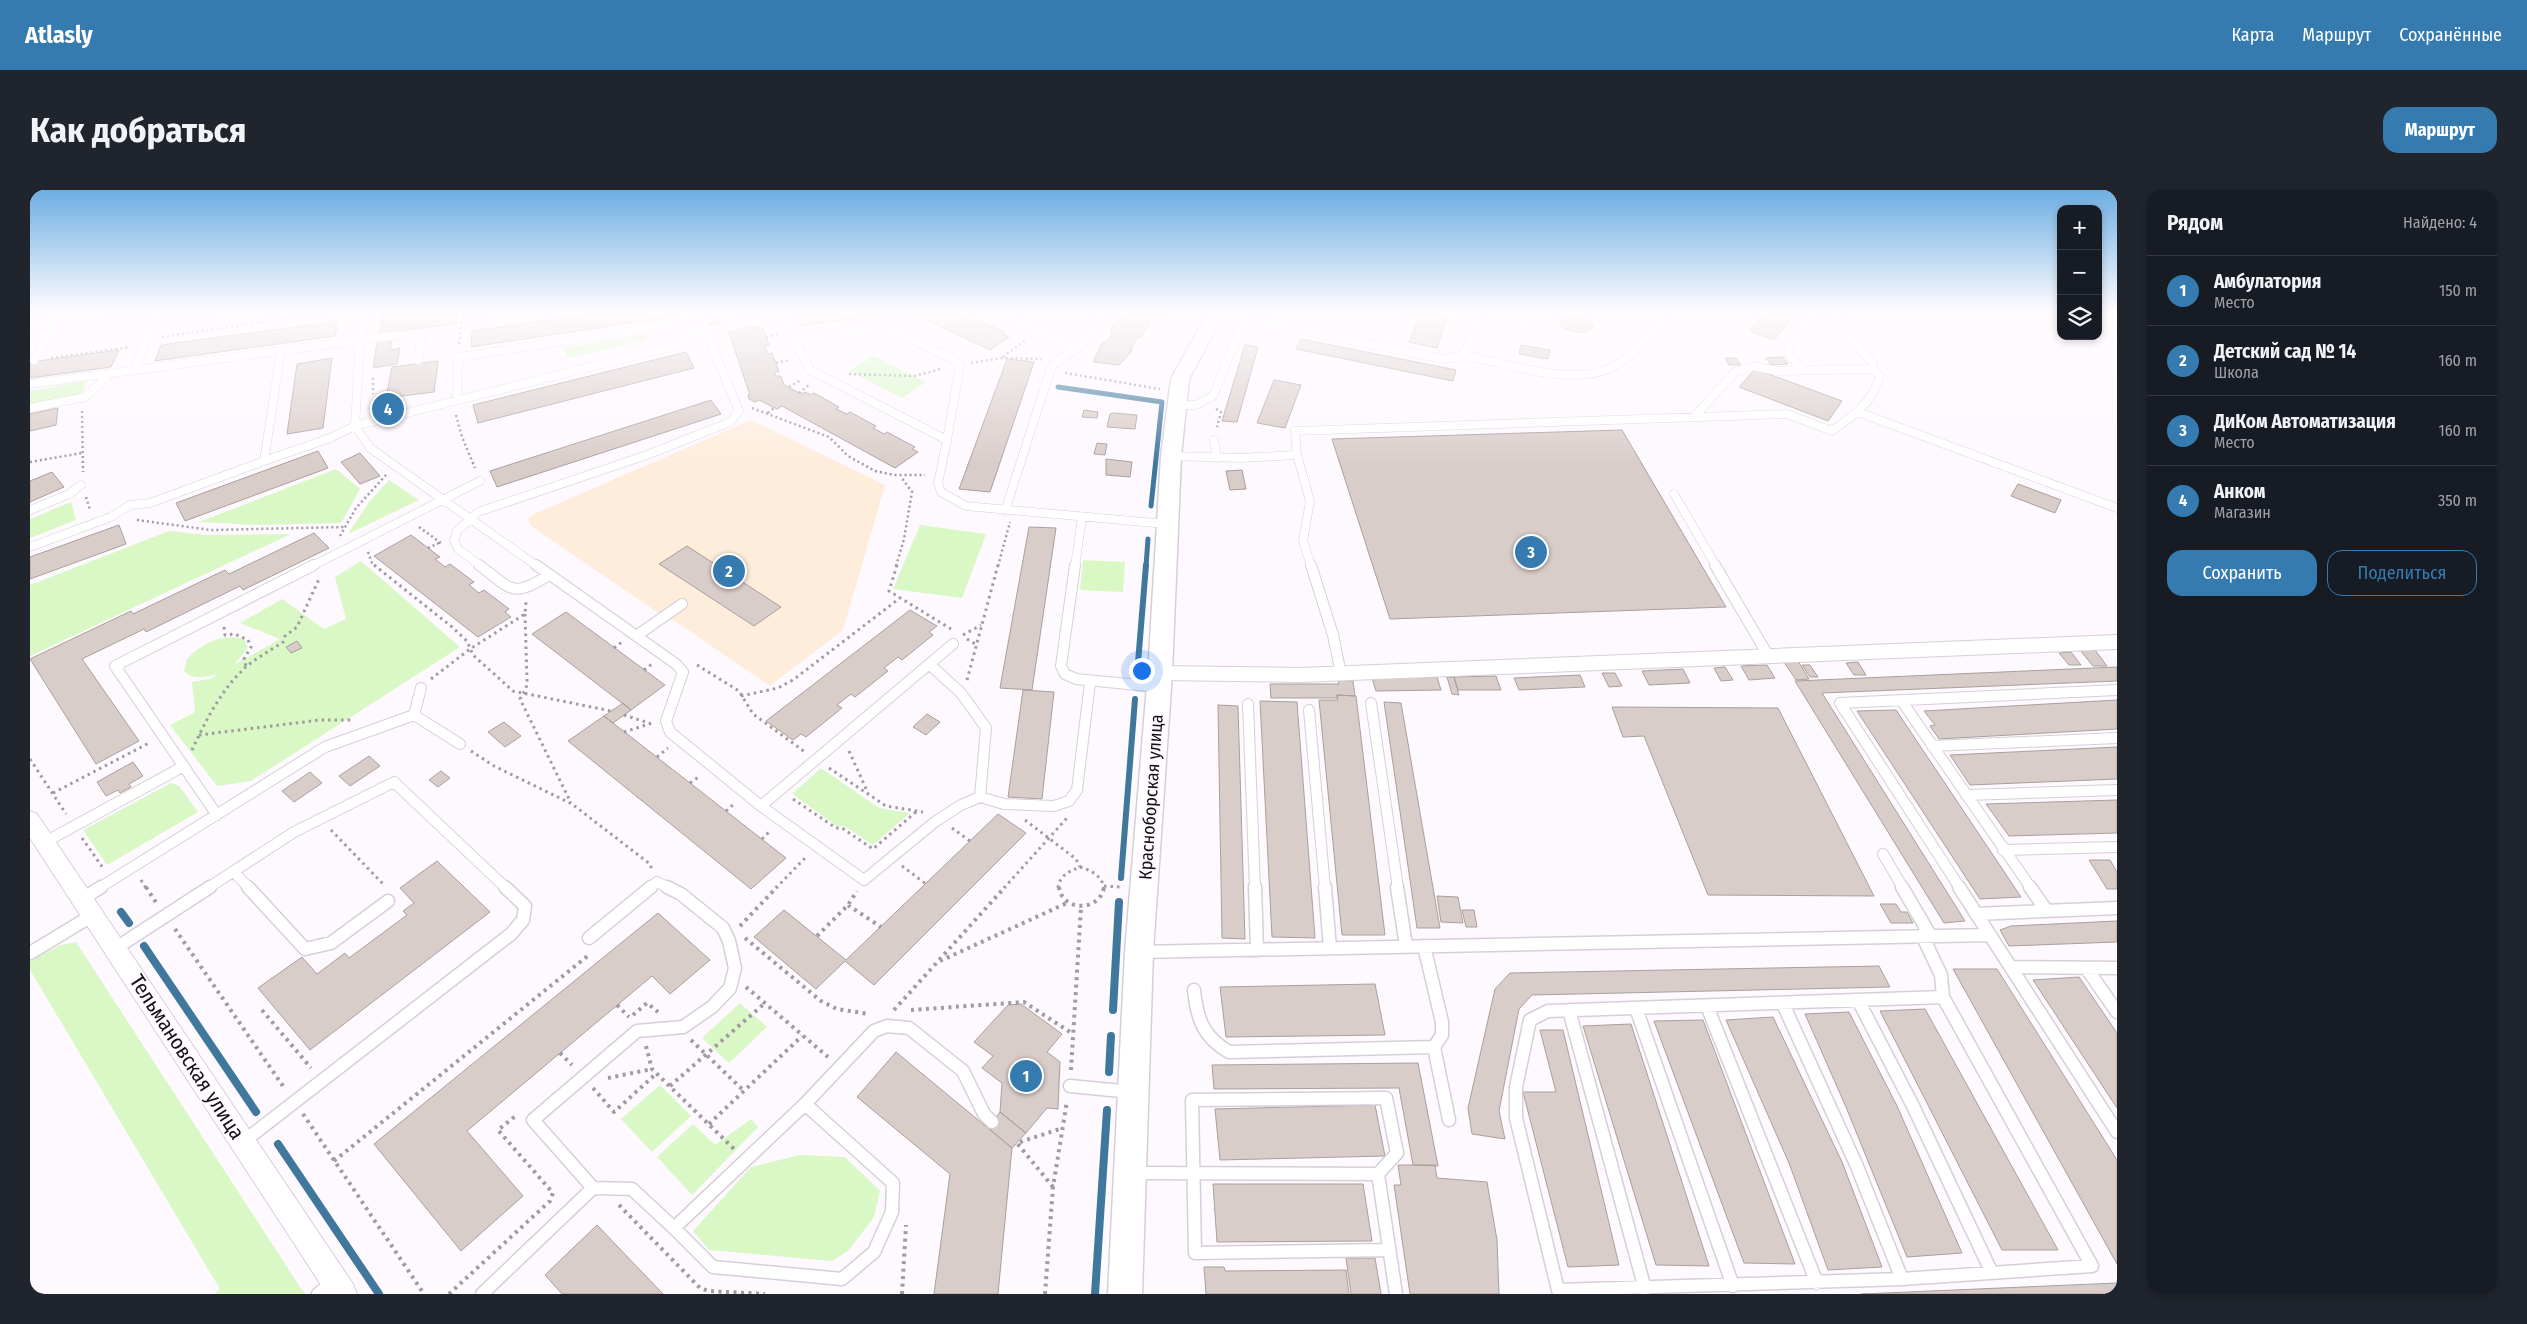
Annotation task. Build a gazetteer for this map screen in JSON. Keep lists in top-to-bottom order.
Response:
{
  "streets": {
    "street": ["Красноборская улица", "Тельмановская улица"]
  },
  "page": {
    "header": "Atlasly",
    "nav": ["Карта", "Маршрут", "Сохранённые"],
    "buttons": [
      "Маршрут",
      ["Сохранить", "Поделиться"]
    ],
    "title": "Как добраться",
    "heading": ["Рядом", "Найдено: 4"],
    "map_buttons": ["+", "−"],
    "list": [
      {
        "mark": "1",
        "name": "Амбулатория",
        "note": "Место",
        "value": "150 m"
      },
      {
        "mark": "2",
        "name": "Детский сад № 14",
        "note": "Школа",
        "value": "160 m"
      },
      {
        "mark": "3",
        "name": "ДиКом Автоматизация",
        "note": "Место",
        "value": "160 m"
      },
      {
        "mark": "4",
        "name": "Анком",
        "note": "Магазин",
        "value": "350 m"
      }
    ],
    "pins": [
      "4",
      "3",
      "2",
      "1"
    ]
  }
}
